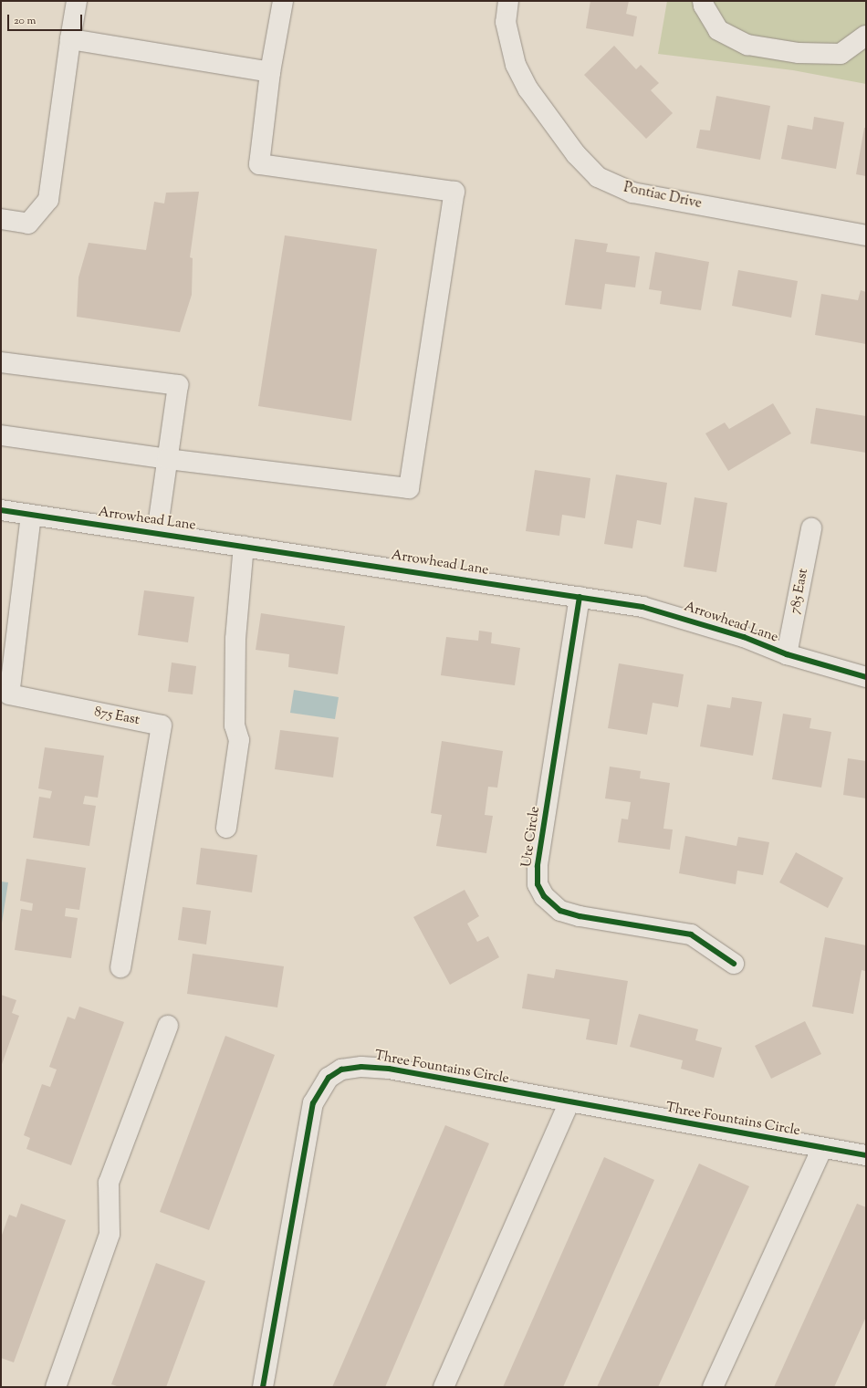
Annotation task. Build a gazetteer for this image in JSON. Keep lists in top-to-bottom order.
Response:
{
  "streets": {
    "street": [
      "Pontiac Drive",
      "Arrowhead Lane",
      "785 East",
      "875 East",
      "Ute Circle",
      "Three Fountains Circle"
    ]
  },
  "crossings": [
    ["Arrowhead Lane", "785 East"],
    ["Arrowhead Lane", "875 East"],
    ["Arrowhead Lane", "Ute Circle"]
  ],
  "scale_bar": "20 m"
}
